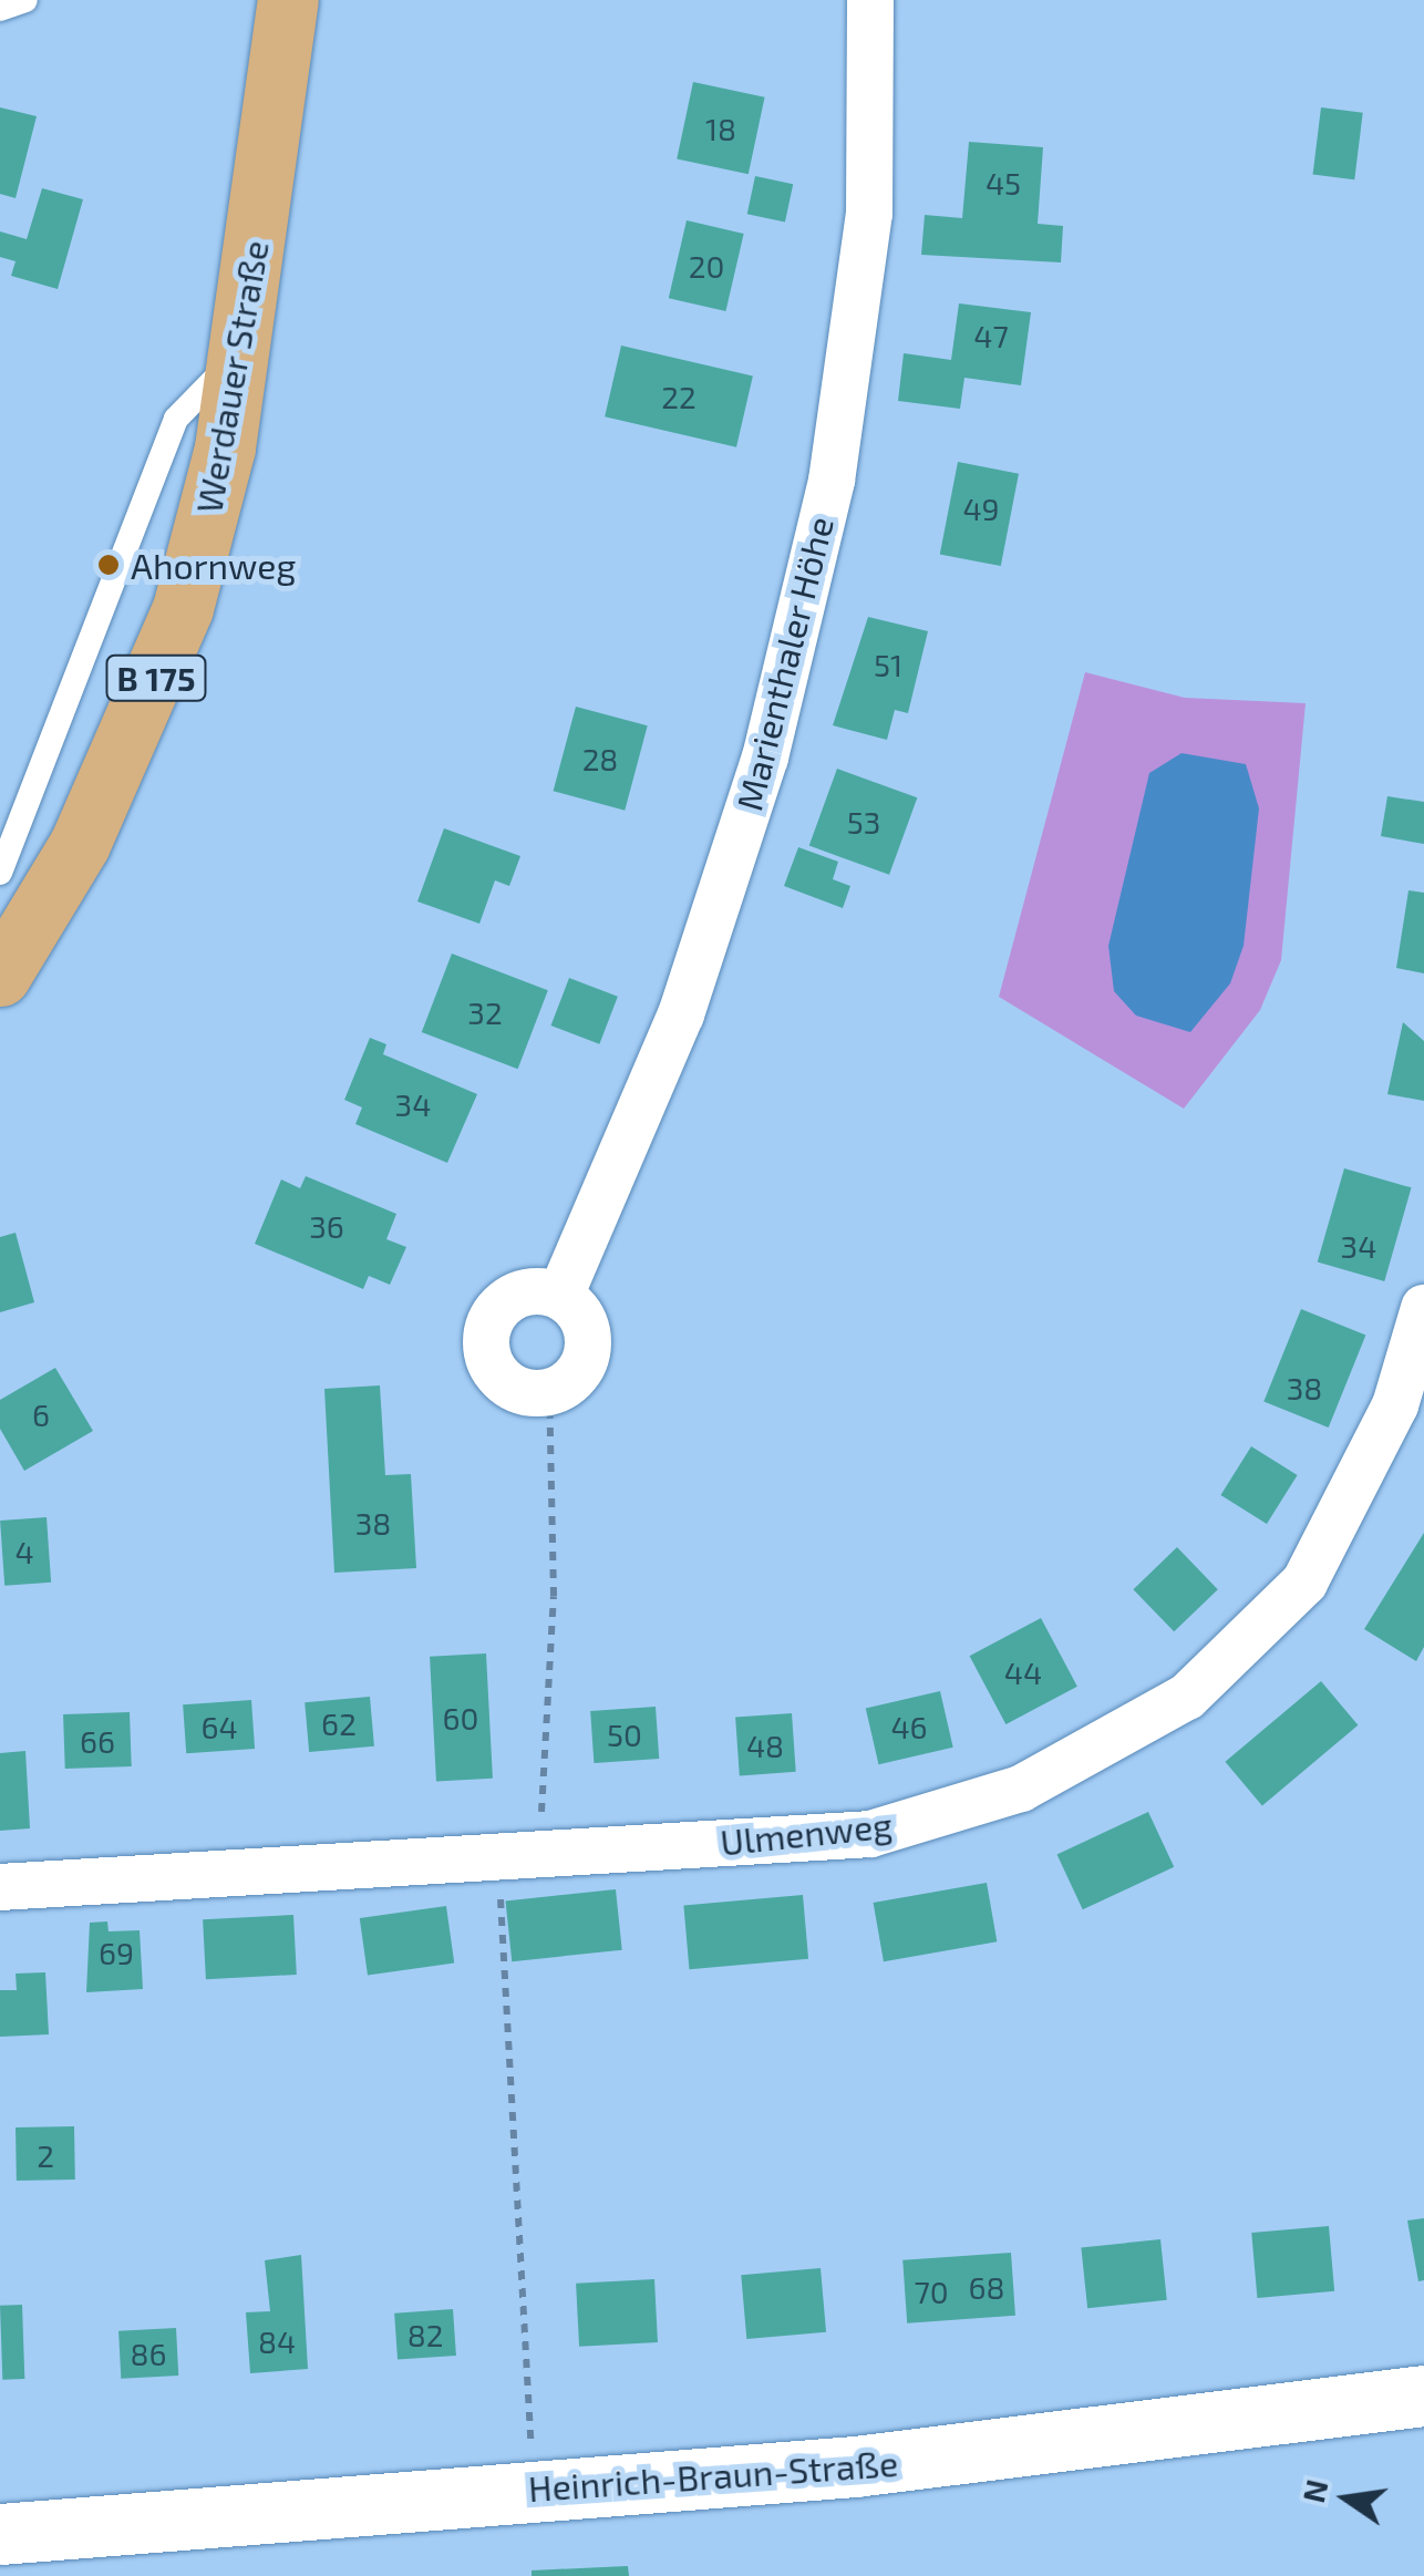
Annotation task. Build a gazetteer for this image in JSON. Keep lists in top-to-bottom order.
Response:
{
  "streets": {
    "main road": ["Werdauer Straße", "B 175"],
    "street": ["Marienthaler Höhe", "Ulmenweg", "Heinrich-Braun-Straße"]
  },
  "places": ["Ahornweg"],
  "house_numbers": [
    "18",
    "45",
    "20",
    "47",
    "22",
    "49",
    "51",
    "28",
    "53",
    "32",
    "34",
    "36",
    "34",
    "38",
    "6",
    "38",
    "4",
    "44",
    "60",
    "62",
    "64",
    "46",
    "50",
    "66",
    "48",
    "69",
    "2",
    "68",
    "70",
    "82",
    "84",
    "86"
  ],
  "north": "left"
}
